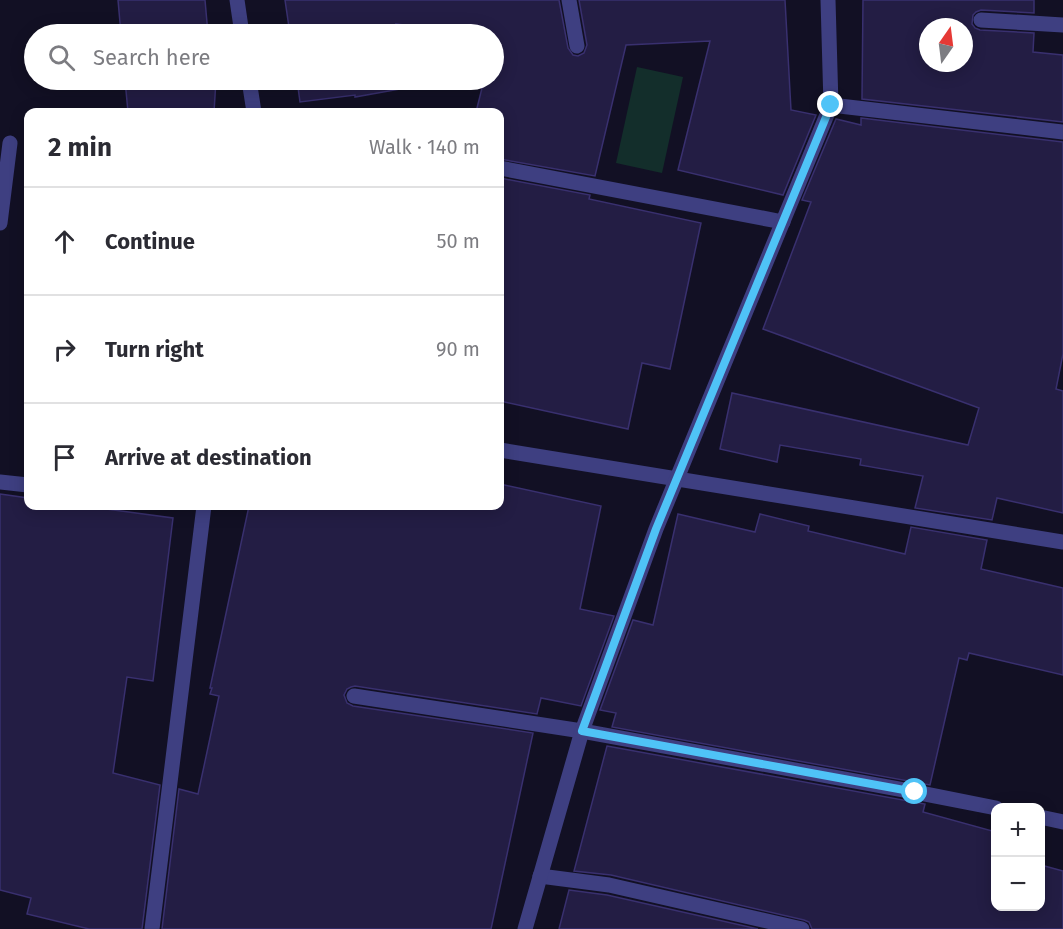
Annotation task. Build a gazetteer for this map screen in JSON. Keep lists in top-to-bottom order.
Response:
{
  "north": "top",
  "page": {
    "search": "Search here",
    "heading": ["2 min", "Walk · 140 m"],
    "list": [
      ["Continue", "50 m"],
      ["Turn right", "90 m"],
      "Arrive at destination"
    ],
    "map_buttons": ["+", "−"]
  }
}
